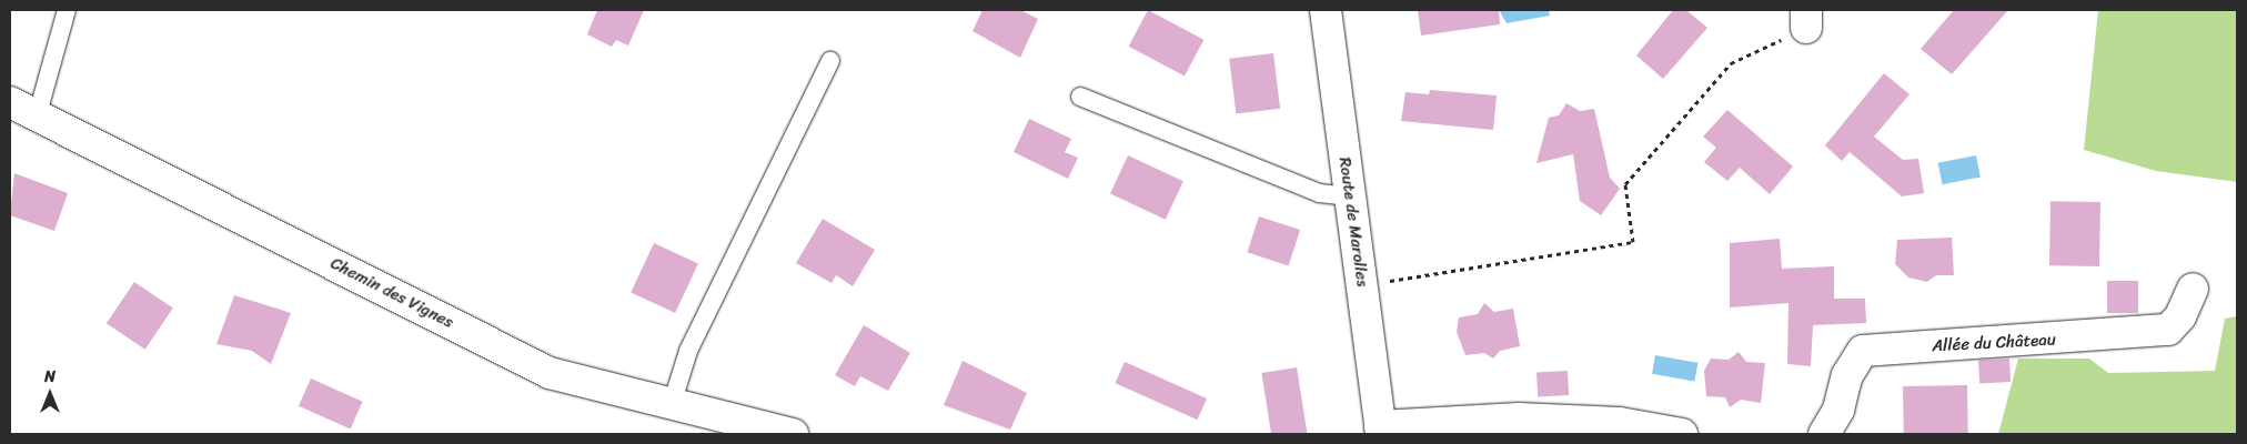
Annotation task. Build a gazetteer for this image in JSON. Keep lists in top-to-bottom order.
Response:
{
  "streets": {
    "street": ["Route de Marolles", "Chemin des Vignes", "Allée du Château"]
  },
  "north": "top"
}
